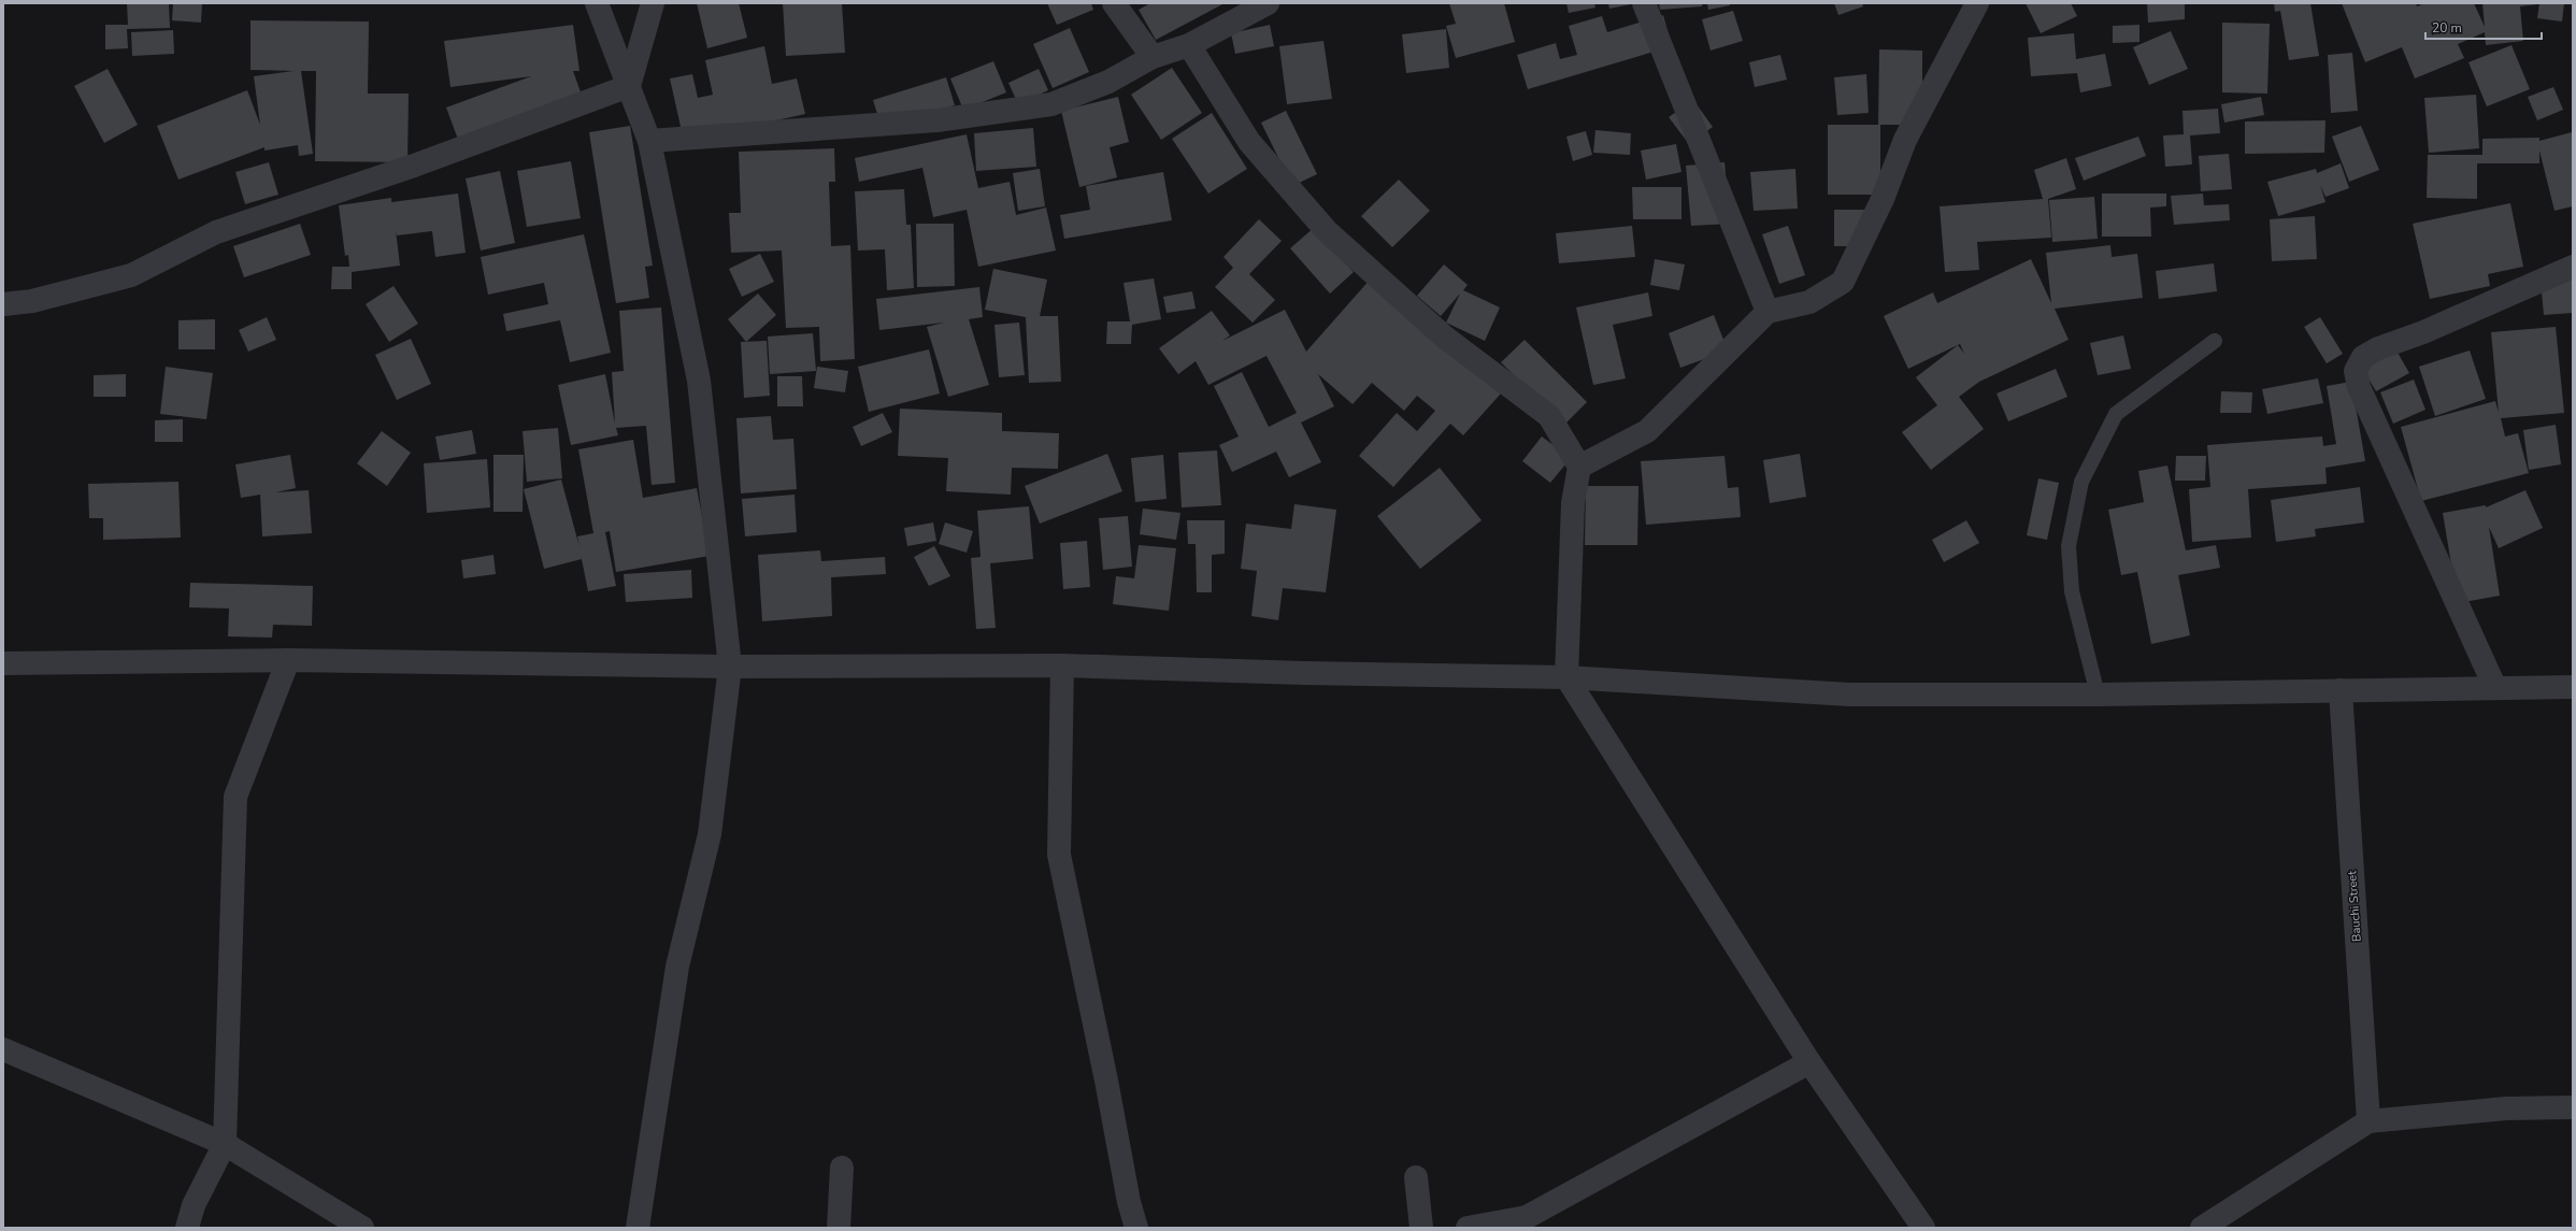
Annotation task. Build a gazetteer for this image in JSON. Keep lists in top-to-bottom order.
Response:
{
  "streets": {
    "street": ["Bauchi Street"]
  },
  "scale_bar": "20 m"
}
